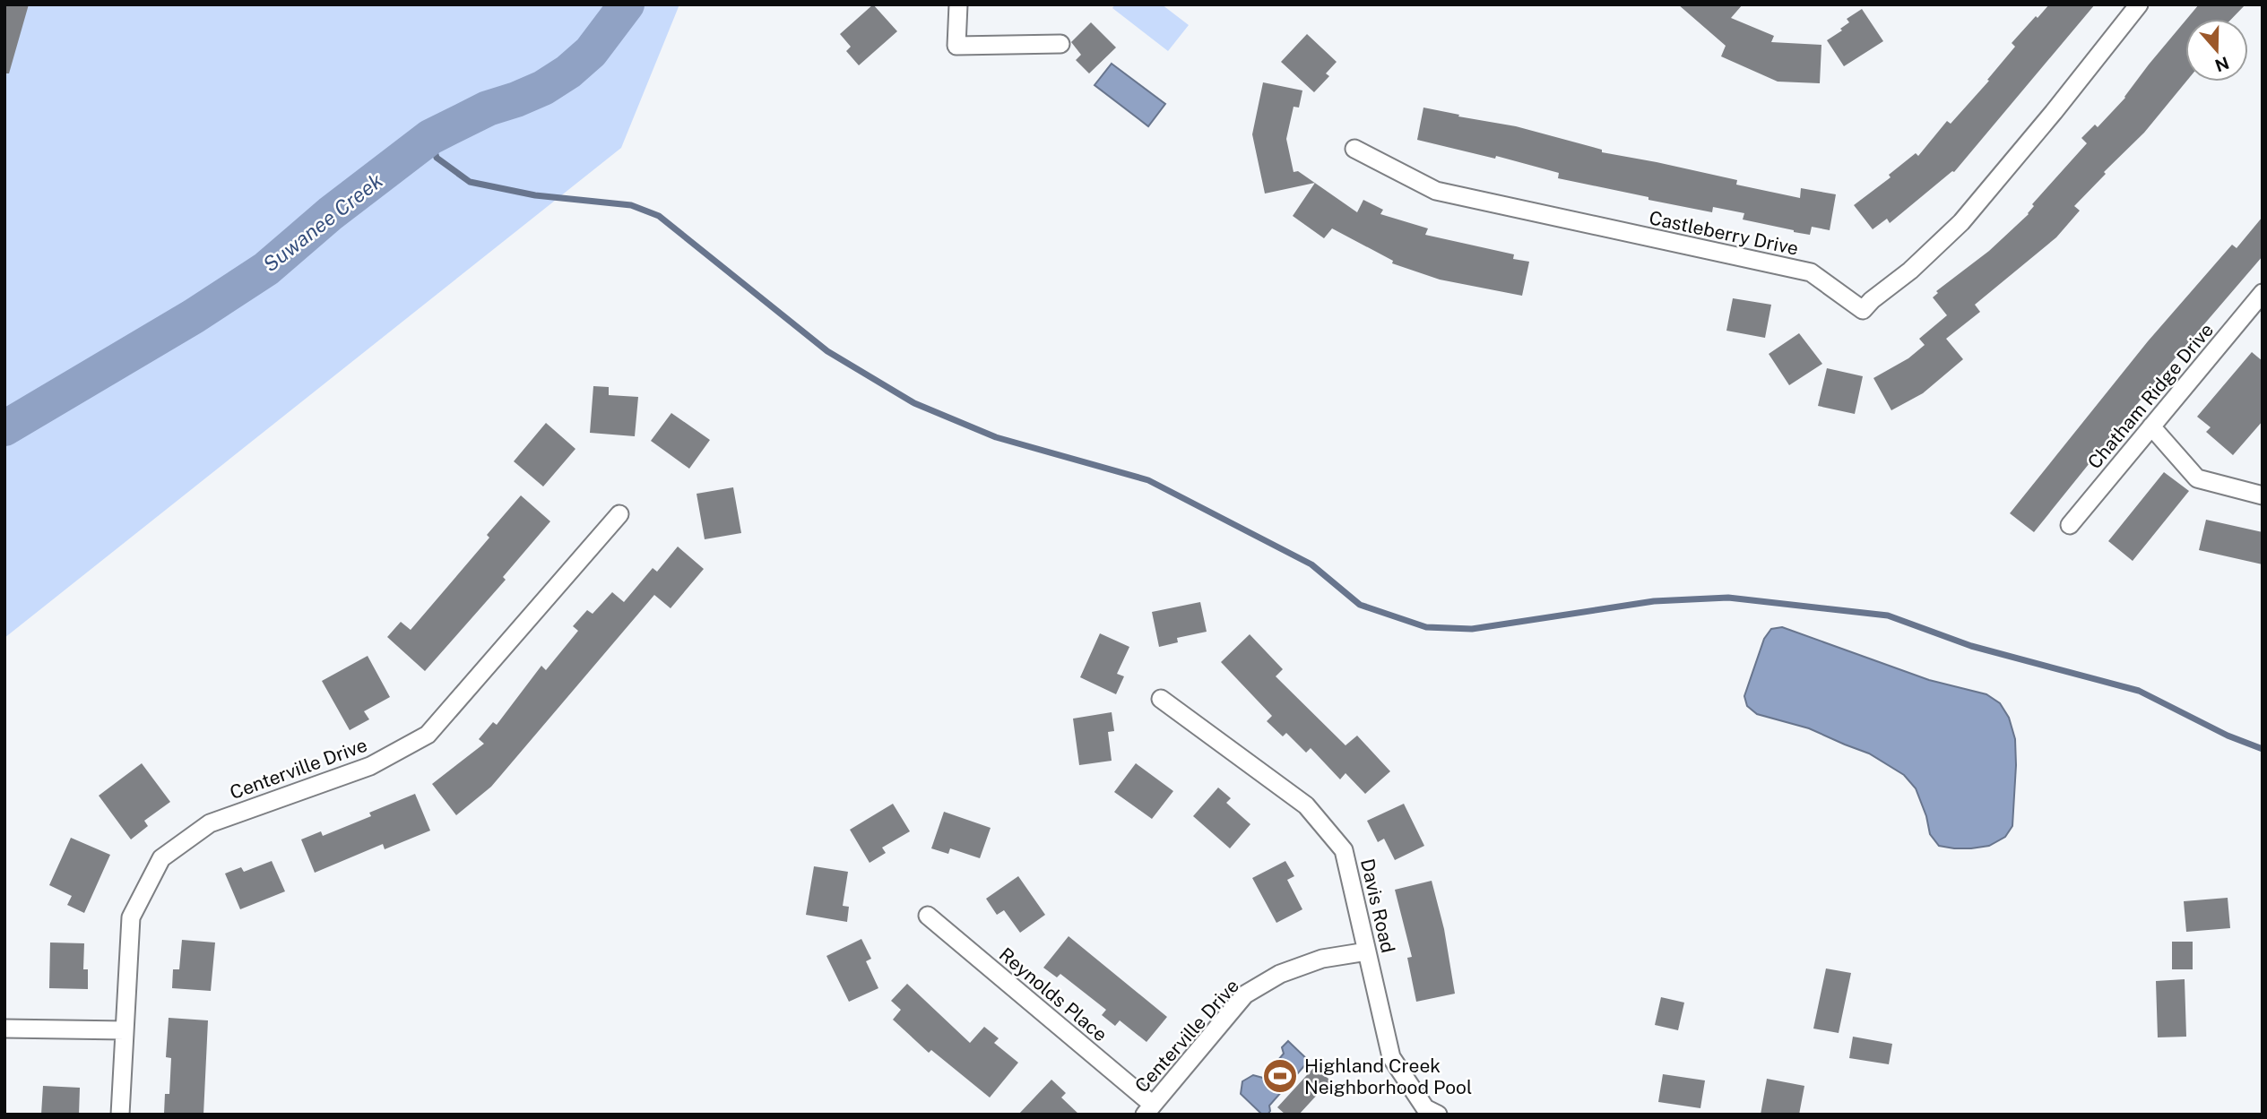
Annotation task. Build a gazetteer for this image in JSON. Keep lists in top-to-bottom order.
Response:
{
  "streets": {
    "street": [
      "Castleberry Drive",
      "Chatham Ridge Drive",
      "Centerville Drive",
      "Davis Road",
      "Reynolds Place"
    ]
  },
  "crossings": [
    ["Centerville Drive", "Davis Road"],
    ["Centerville Drive", "Reynolds Place"]
  ],
  "water": ["Suwanee Creek"],
  "places": {
    "sports": ["Highland Creek Neighborhood Pool"]
  },
  "north": "bottom"
}
